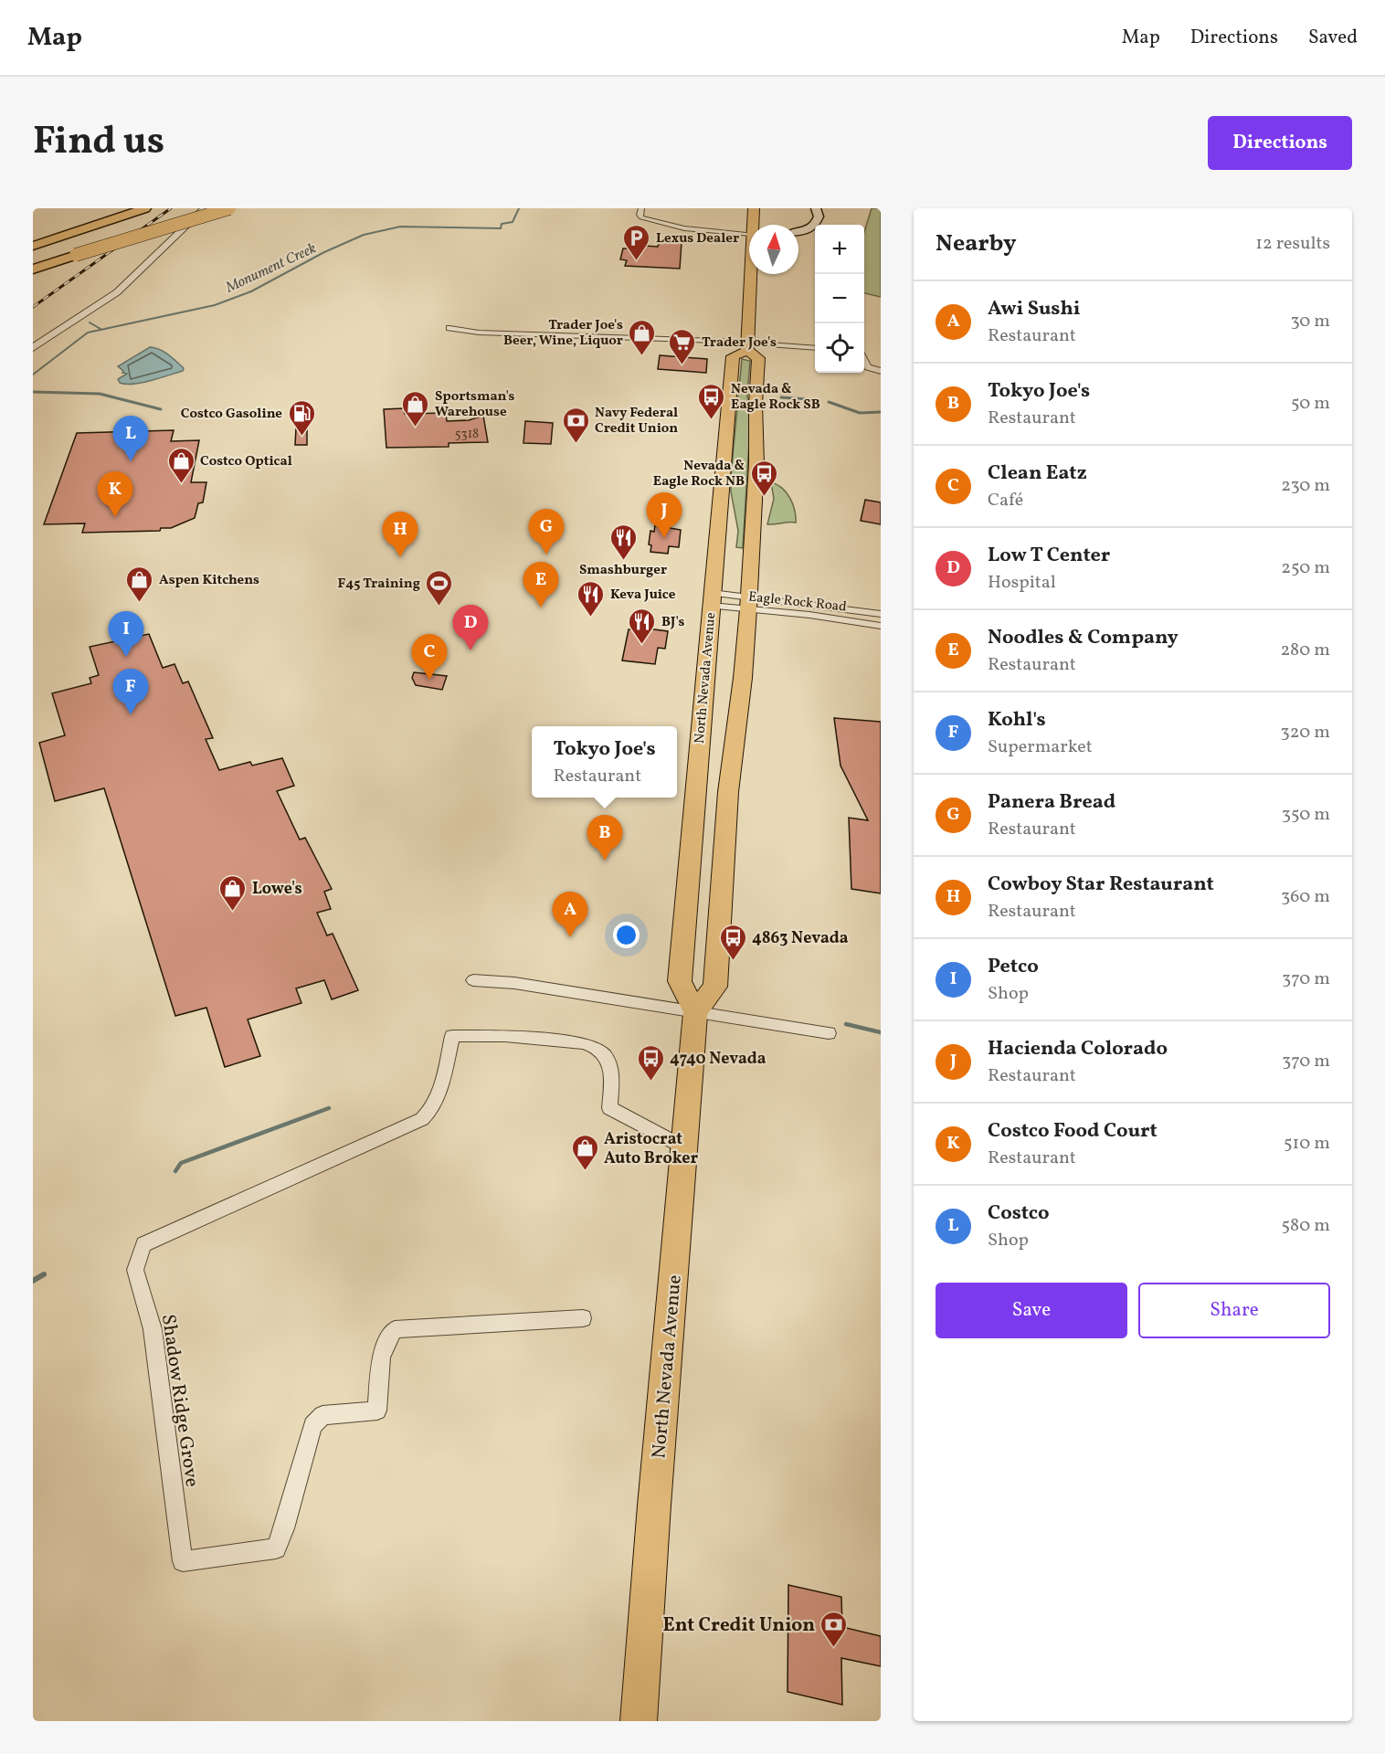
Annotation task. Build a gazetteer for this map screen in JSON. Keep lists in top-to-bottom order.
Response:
{
  "streets": {
    "main road": ["North Nevada Avenue"],
    "street": ["Eagle Rock Road", "Shadow Ridge Grove"]
  },
  "crossings": [
    ["Eagle Rock Road", "North Nevada Avenue"],
    ["North Nevada Avenue", "Shadow Ridge Grove"]
  ],
  "water": ["Monument Creek"],
  "places": {
    "parking": ["Lexus Dealer"],
    "shop": [
      "Trader Joe's Beer, Wine, Liquor",
      "Sportsman's Warehouse",
      "Costco Optical",
      "Aspen Kitchens",
      "Lowe's",
      "Aristocrat Auto Broker"
    ],
    "supermarket": ["Trader Joe's"],
    "bus stop": [
      "Nevada & Eagle Rock SB",
      "Nevada & Eagle Rock NB",
      "4863 Nevada",
      "4740 Nevada"
    ],
    "fuel station": ["Costco Gasoline"],
    "bank": ["Navy Federal Credit Union", "Ent Credit Union"],
    "restaurant": ["Smashburger", "Keva Juice", "BJ's"],
    "sports": ["F45 Training"]
  },
  "house_numbers": ["5318"],
  "north": "top",
  "page": {
    "header": "Map",
    "nav": ["Map", "Directions", "Saved"],
    "title": "Find us",
    "buttons": [
      "Directions",
      ["Save", "Share"]
    ],
    "heading": ["Nearby", "12 results"],
    "map_buttons": ["+", "−"],
    "list": [
      {
        "mark": "A",
        "name": "Awi Sushi",
        "note": "Restaurant",
        "value": "30 m"
      },
      {
        "mark": "B",
        "name": "Tokyo Joe's",
        "note": "Restaurant",
        "value": "50 m"
      },
      {
        "mark": "C",
        "name": "Clean Eatz",
        "note": "Café",
        "value": "230 m"
      },
      {
        "mark": "D",
        "name": "Low T Center",
        "note": "Hospital",
        "value": "250 m"
      },
      {
        "mark": "E",
        "name": "Noodles & Company",
        "note": "Restaurant",
        "value": "280 m"
      },
      {
        "mark": "F",
        "name": "Kohl's",
        "note": "Supermarket",
        "value": "320 m"
      },
      {
        "mark": "G",
        "name": "Panera Bread",
        "note": "Restaurant",
        "value": "350 m"
      },
      {
        "mark": "H",
        "name": "Cowboy Star Restaurant",
        "note": "Restaurant",
        "value": "360 m"
      },
      {
        "mark": "I",
        "name": "Petco",
        "note": "Shop",
        "value": "370 m"
      },
      {
        "mark": "J",
        "name": "Hacienda Colorado",
        "note": "Restaurant",
        "value": "370 m"
      },
      {
        "mark": "K",
        "name": "Costco Food Court",
        "note": "Restaurant",
        "value": "510 m"
      },
      {
        "mark": "L",
        "name": "Costco",
        "note": "Shop",
        "value": "580 m"
      }
    ],
    "pins": [
      "L",
      "K",
      "J",
      "G",
      "H",
      "E",
      "D",
      "I",
      "C",
      "F",
      "B",
      "A"
    ],
    "popup": ["Tokyo Joe's", "Restaurant"]
  }
}
